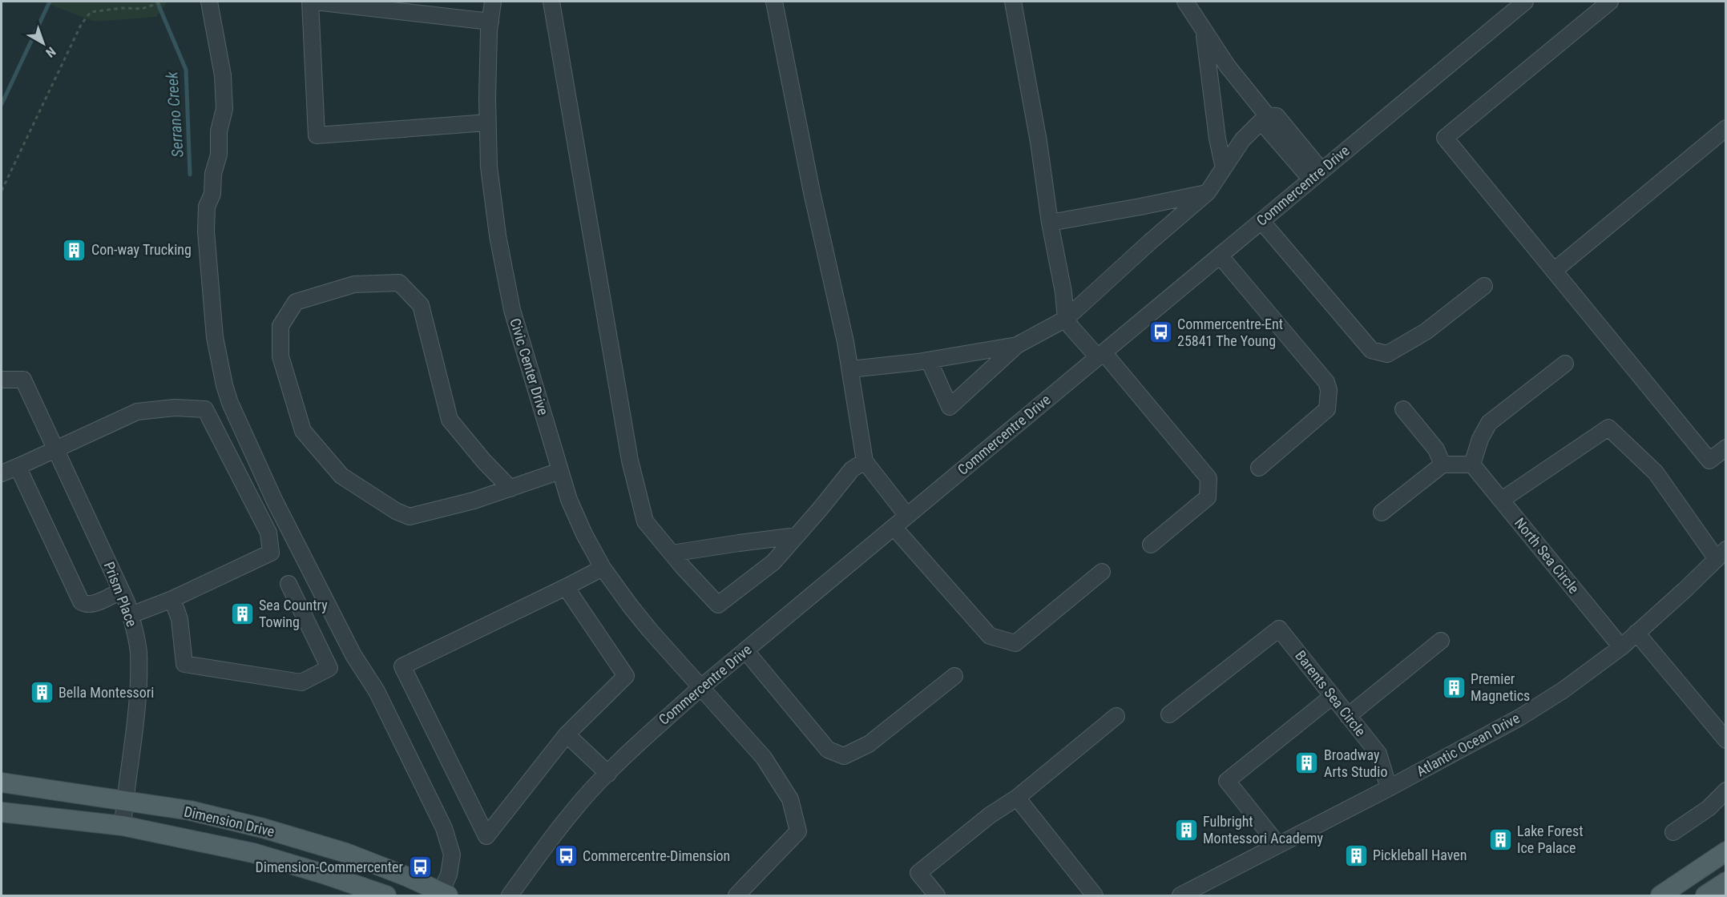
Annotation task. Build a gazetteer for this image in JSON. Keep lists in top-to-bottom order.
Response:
{
  "streets": {
    "main road": ["Dimension Drive"],
    "street": [
      "Commercentre Drive",
      "Civic Center Drive",
      "North Sea Circle",
      "Prism Place",
      "Barents Sea Circle",
      "Atlantic Ocean Drive"
    ]
  },
  "crossings": [
    ["Commercentre Drive", "Civic Center Drive"],
    ["North Sea Circle", "Atlantic Ocean Drive"],
    ["Prism Place", "Dimension Drive"],
    ["Barents Sea Circle", "Atlantic Ocean Drive"]
  ],
  "water": ["Serrano Creek"],
  "places": {
    "building": [
      "Con-way Trucking",
      "Sea Country Towing",
      "Premier Magnetics",
      "Bella Montessori",
      "Broadway Arts Studio",
      "Fulbright Montessori Academy",
      "Lake Forest Ice Palace",
      "Pickleball Haven"
    ],
    "bus stop": ["Commercentre-Ent 25841 The Young", "Commercentre-Dimension", "Dimension-Commercenter"]
  },
  "north": "bottom right"
}
